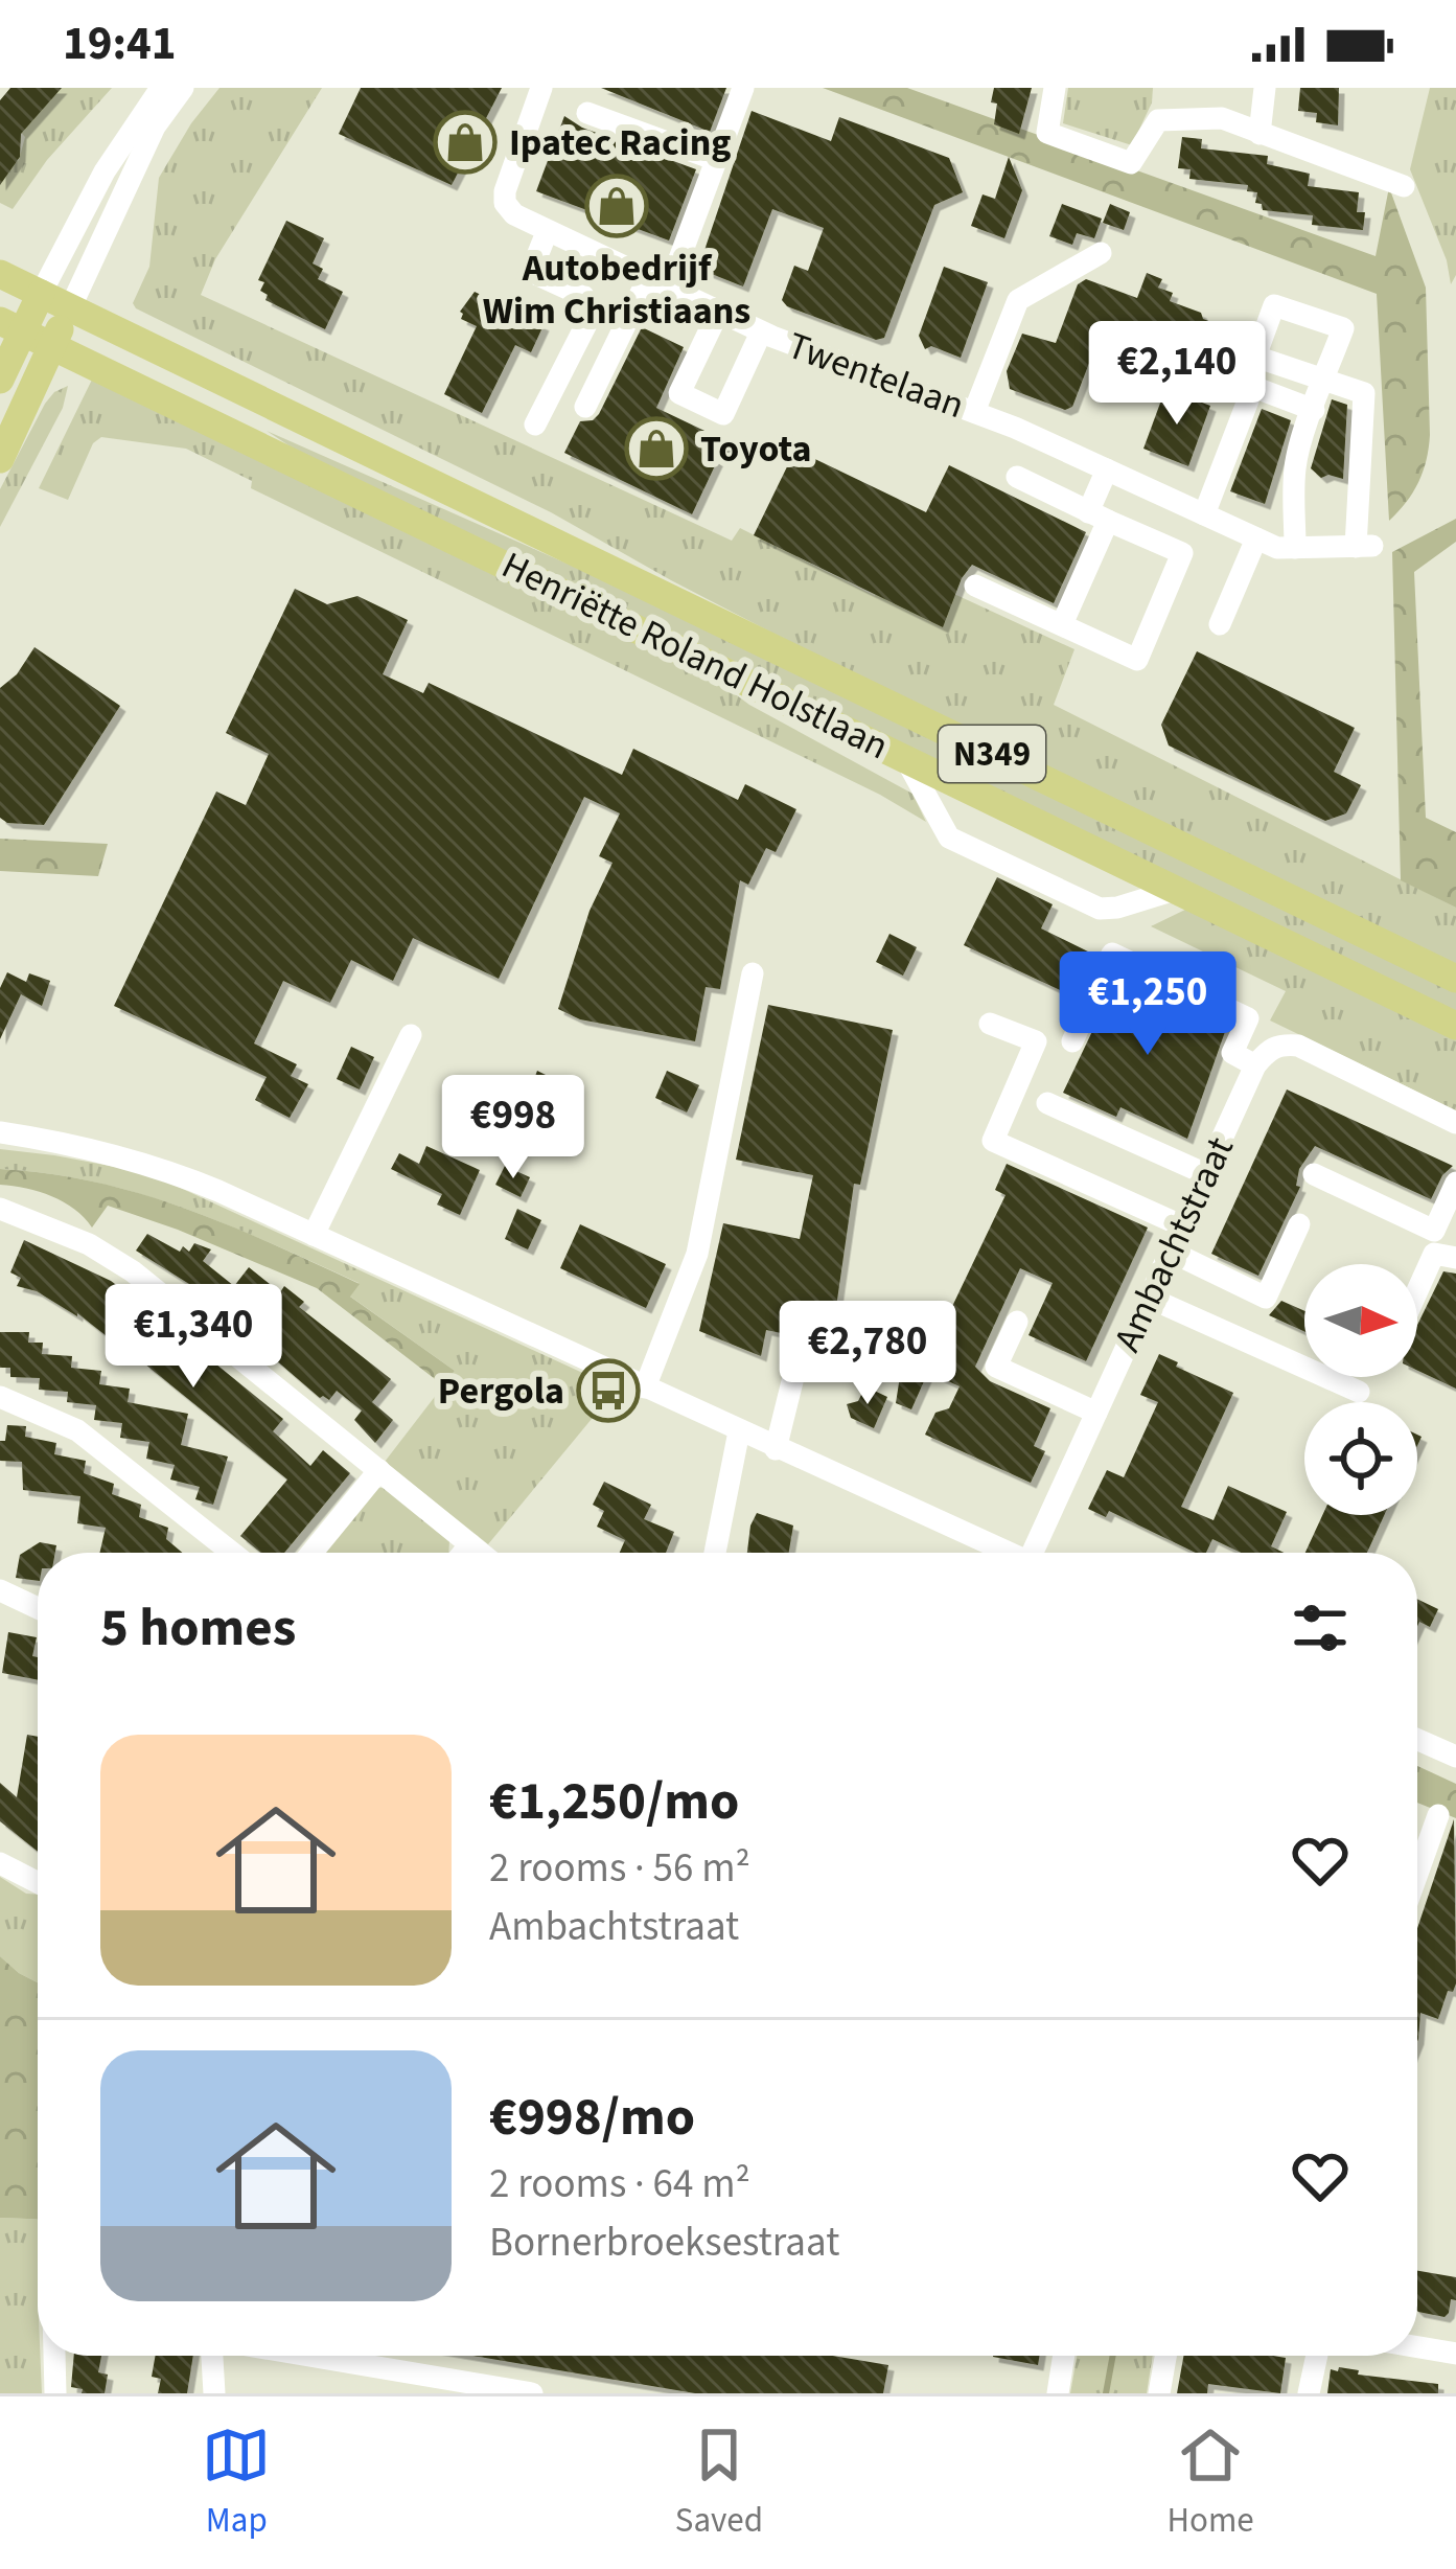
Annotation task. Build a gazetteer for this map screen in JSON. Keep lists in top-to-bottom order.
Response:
{
  "streets": {
    "main road": ["Henriëtte Roland Holstlaan", "N349"],
    "street": ["Twentelaan", "Ambachtstraat"]
  },
  "places": {
    "shop": ["Ipatec Racing", "Autobedrijf Wim Christiaans", "Toyota"],
    "bus stop": ["Pergola"]
  },
  "north": "right",
  "page": {
    "status": "19:41",
    "price": [
      "€2,140",
      "€1,250",
      "€998",
      "€1,340",
      "€2,780"
    ],
    "heading": "5 homes",
    "list": [
      {
        "name": "€1,250/mo",
        "note": "2 rooms · 56 m² · Ambachtstraat"
      },
      {
        "name": "€998/mo",
        "note": "2 rooms · 64 m² · Bornerbroeksestraat"
      }
    ],
    "tabs": ["Map", "Saved", "Home"]
  }
}
